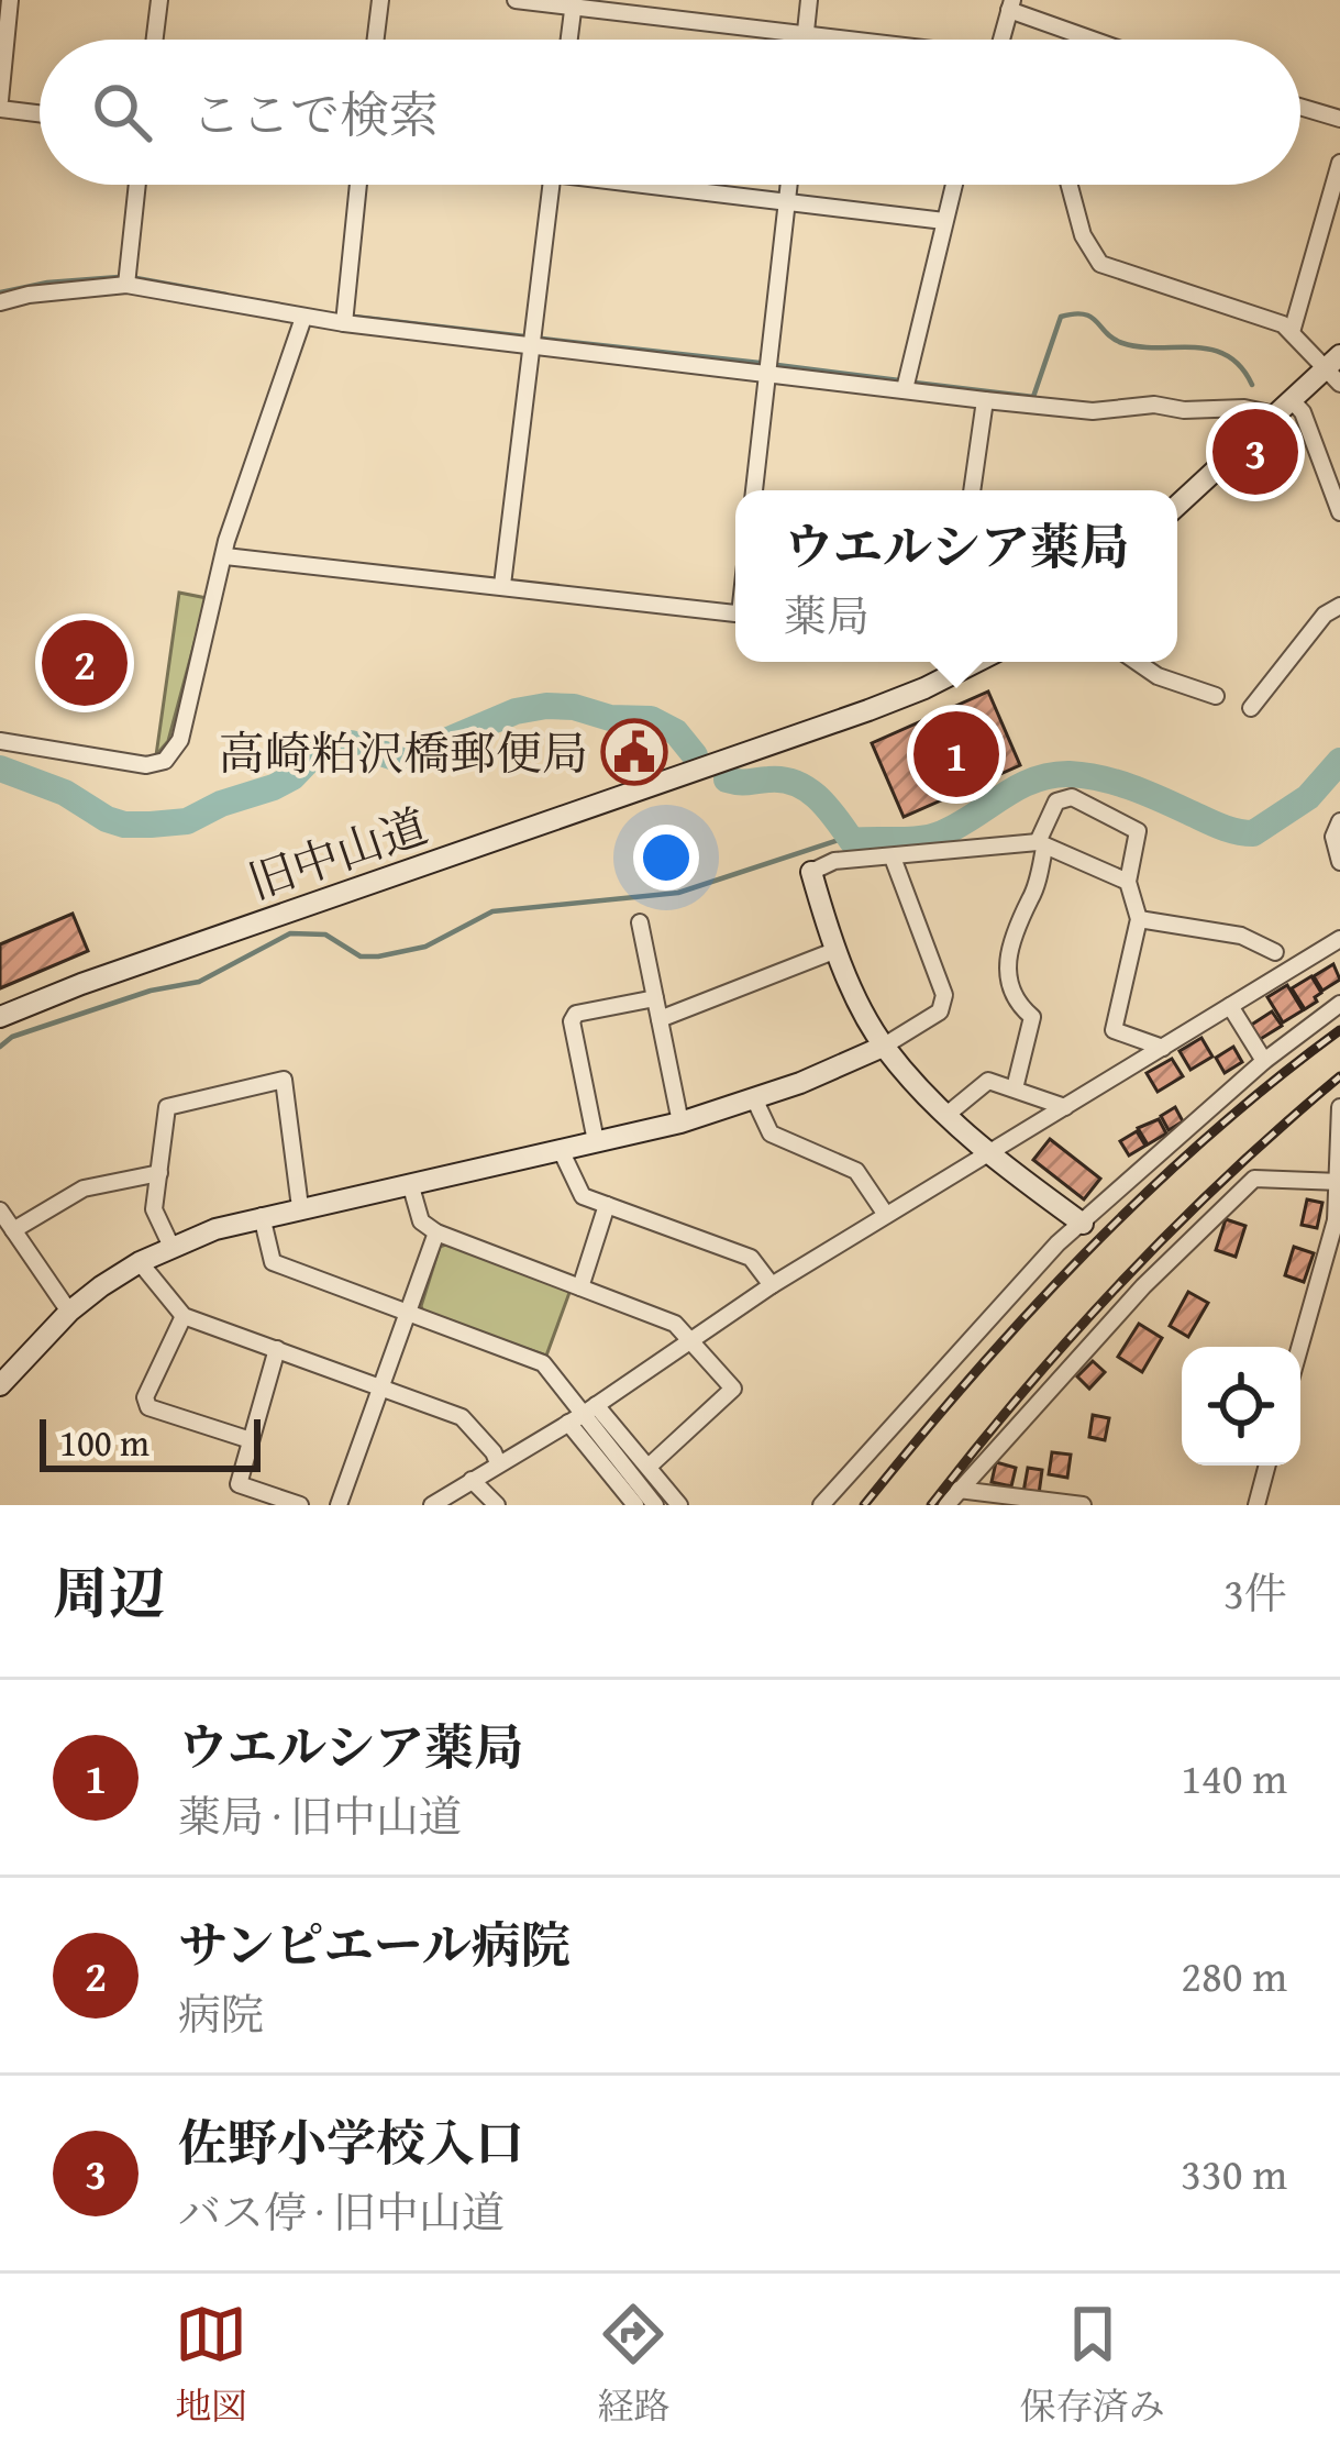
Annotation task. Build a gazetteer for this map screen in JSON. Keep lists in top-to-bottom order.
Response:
{
  "streets": {
    "street": ["旧中山道"]
  },
  "places": {
    "public building": ["高崎粕沢橋郵便局"]
  },
  "scale_bar": "100 m",
  "page": {
    "search": "ここで検索",
    "pins": ["3", "2", "1"],
    "popup": ["ウエルシア薬局", "薬局"],
    "scale": "100 m",
    "heading": ["周辺", "3件"],
    "list": [
      {
        "mark": "1",
        "name": "ウエルシア薬局",
        "note": "薬局 · 旧中山道",
        "value": "140 m"
      },
      {
        "mark": "2",
        "name": "サンピエール病院",
        "note": "病院",
        "value": "280 m"
      },
      {
        "mark": "3",
        "name": "佐野小学校入口",
        "note": "バス停 · 旧中山道",
        "value": "330 m"
      }
    ],
    "nav": ["地図", "経路", "保存済み"]
  }
}
